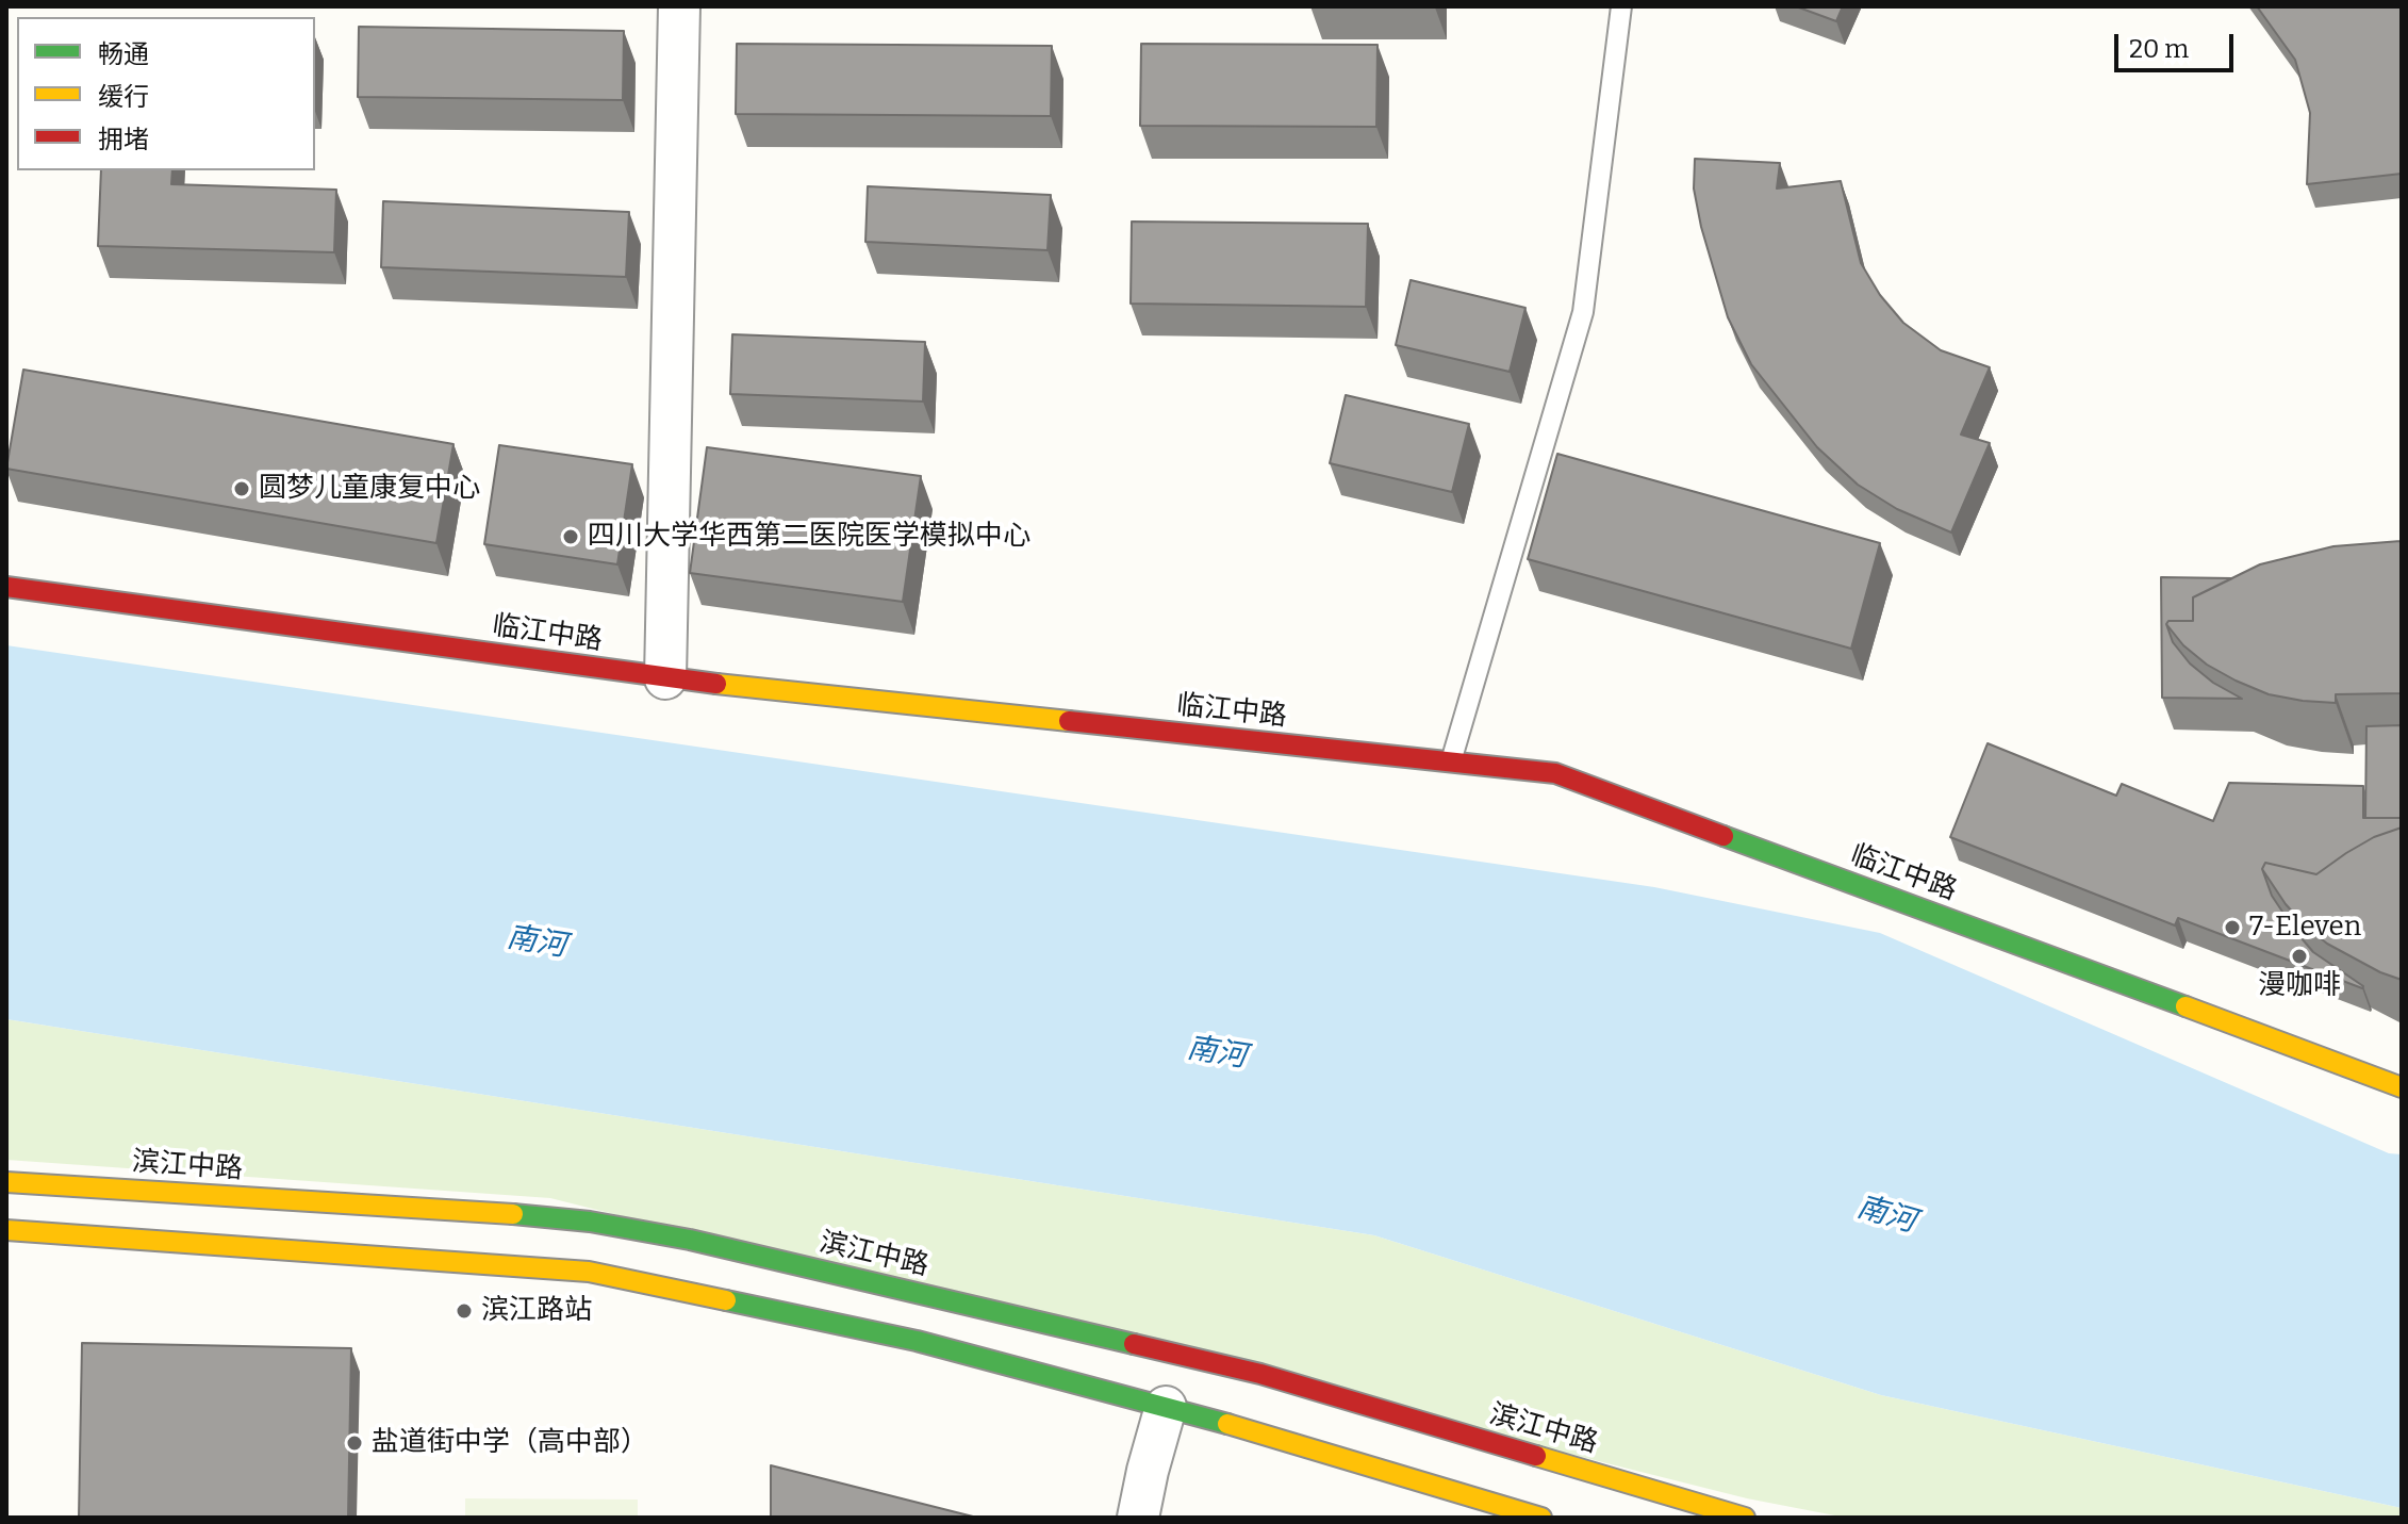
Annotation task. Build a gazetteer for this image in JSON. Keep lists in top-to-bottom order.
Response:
{
  "streets": {
    "main road": ["临江中路", "滨江中路"]
  },
  "water": ["南河"],
  "places": [
    "圆梦儿童康复中心",
    "四川大学华西第二医院医学模拟中心",
    "7-Eleven",
    "漫咖啡",
    "滨江路站",
    "盐道街中学（高中部）"
  ],
  "legend": ["畅通", "缓行", "拥堵"],
  "scale_bar": "20 m"
}
